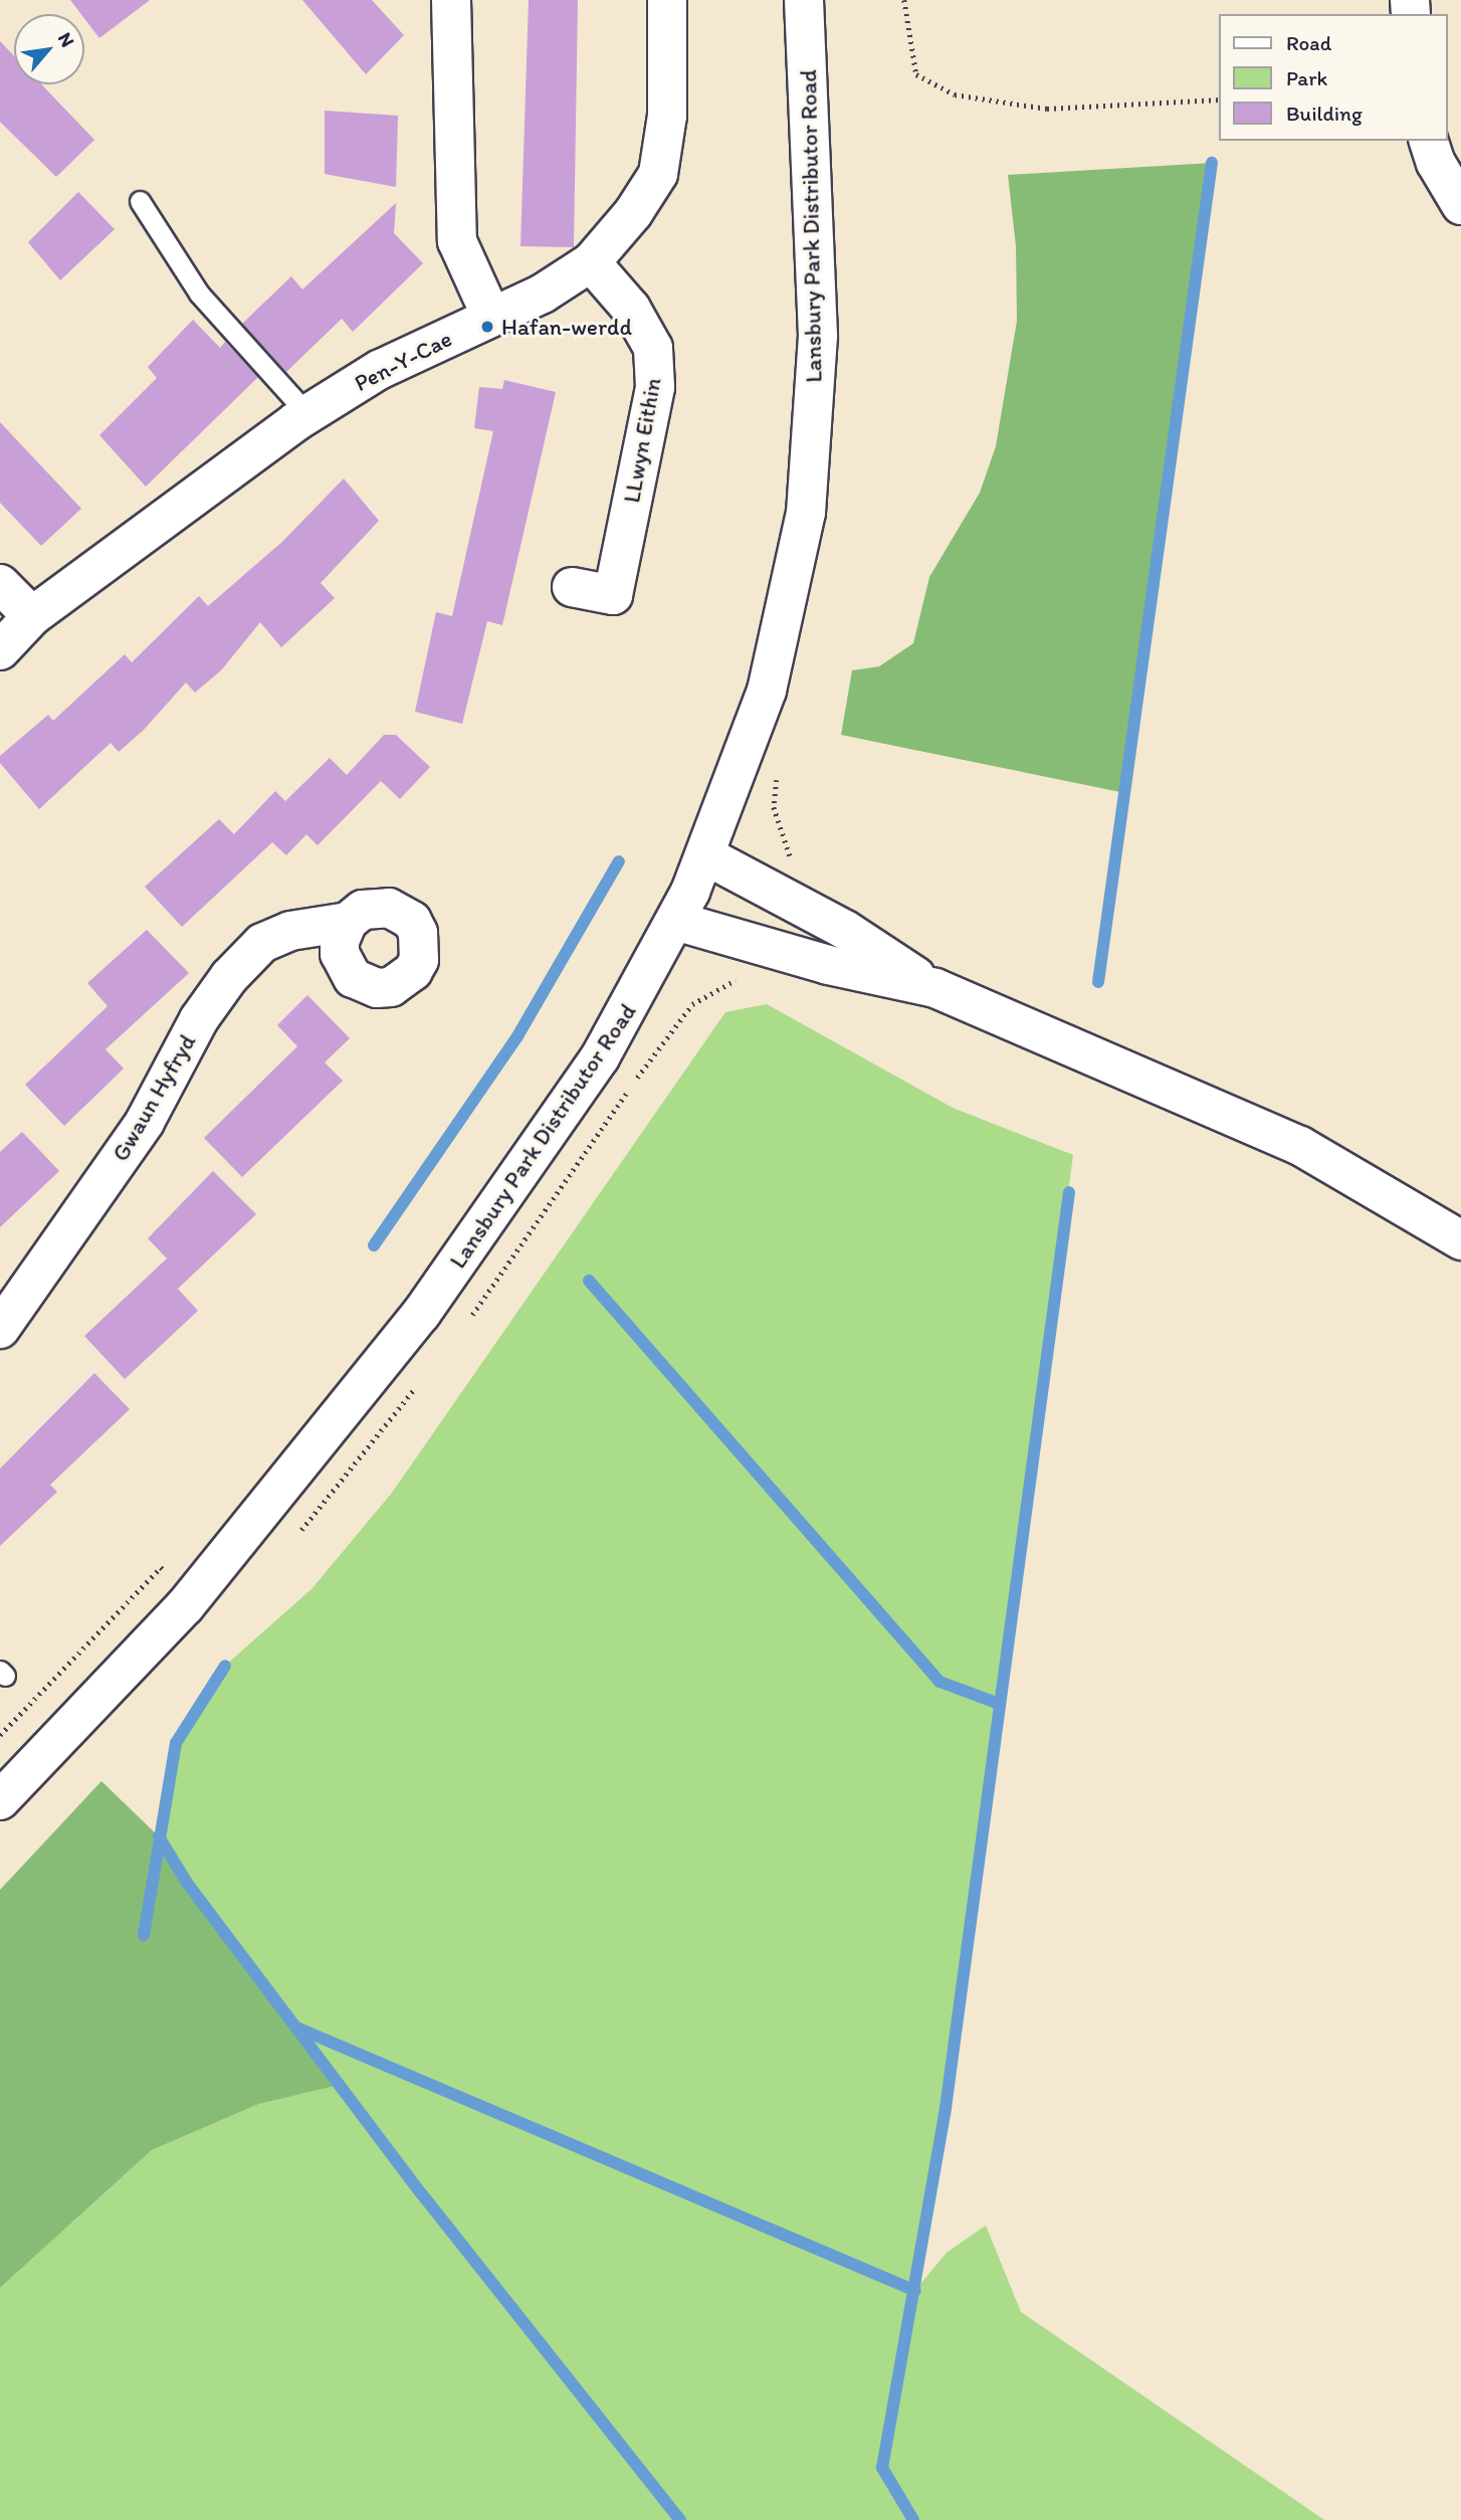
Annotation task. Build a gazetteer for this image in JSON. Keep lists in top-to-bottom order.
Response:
{
  "streets": {
    "street": [
      "Lansbury Park Distributor Road",
      "Pen-Y-Cae",
      "LLwyn Eithin",
      "Gwaun Hyfryd"
    ]
  },
  "crossings": [
    ["Pen-Y-Cae", "LLwyn Eithin"]
  ],
  "places": ["Hafan-werdd"],
  "legend": ["Road", "Park", "Building"],
  "north": "top right"
}
